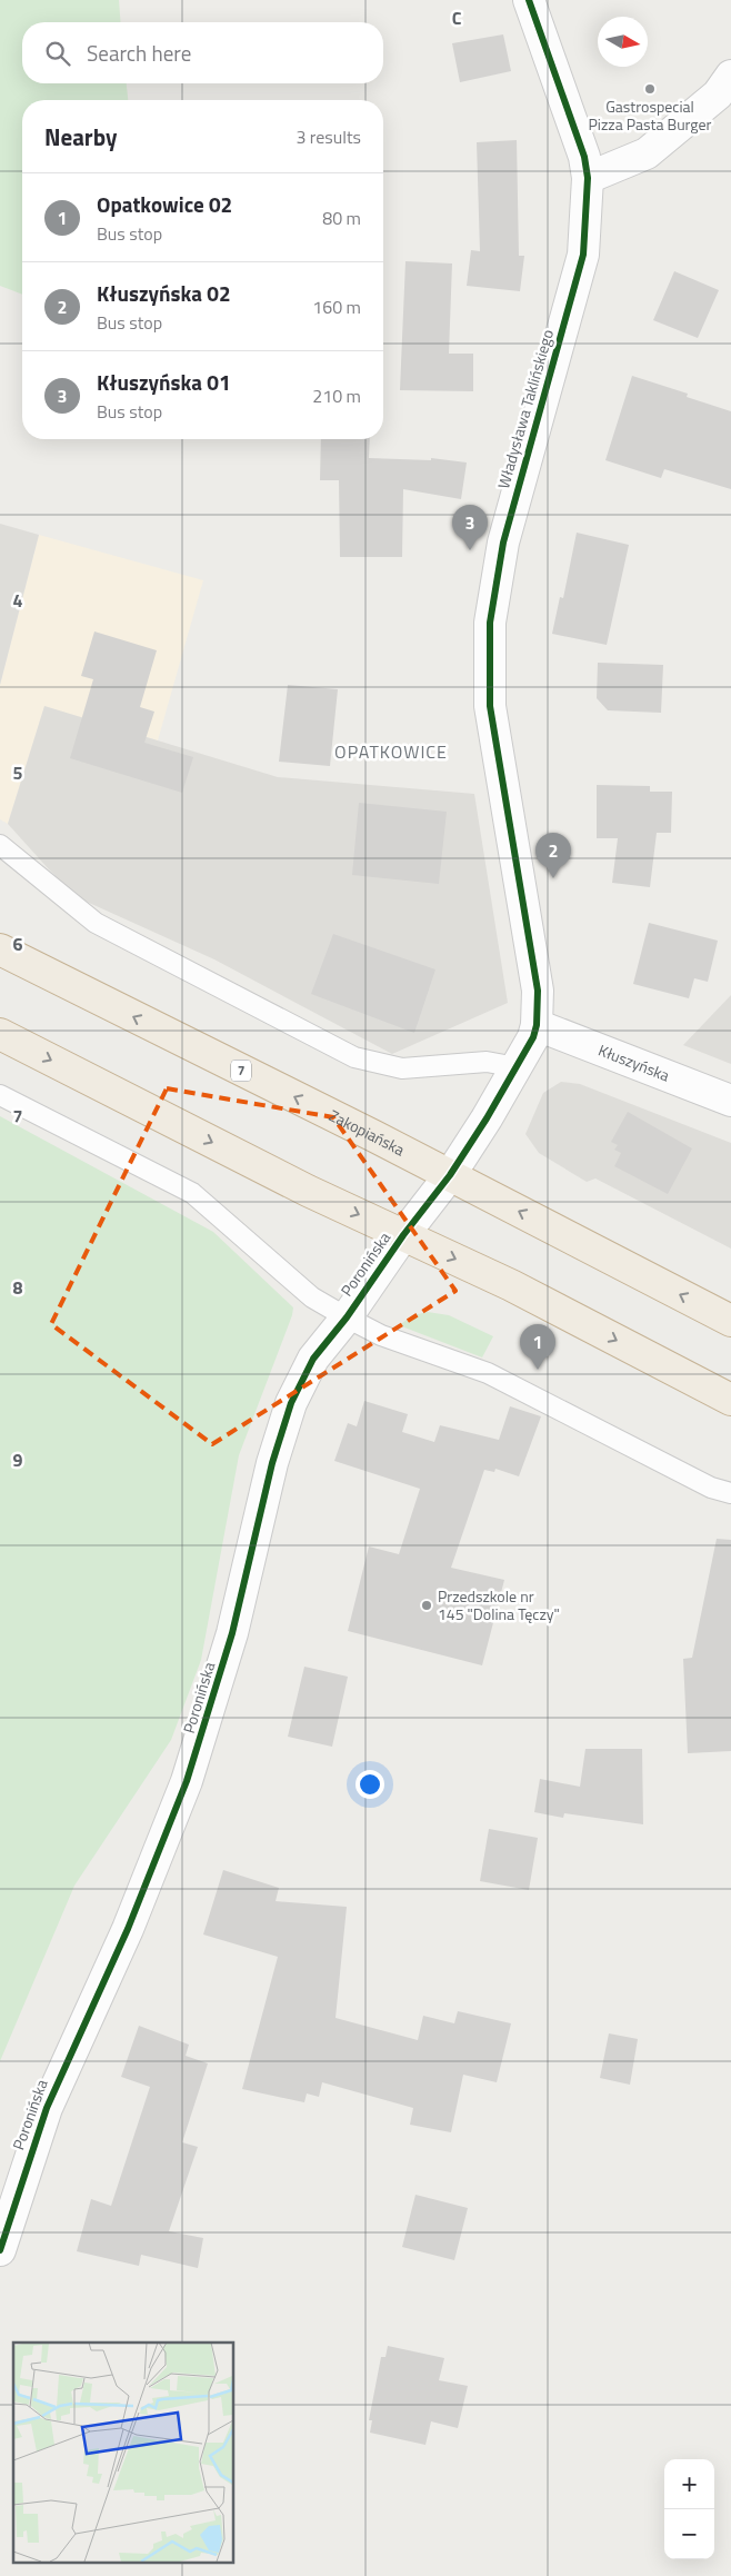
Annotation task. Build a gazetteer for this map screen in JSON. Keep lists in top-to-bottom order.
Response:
{
  "streets": {
    "highway": ["7", "Zakopiańska"],
    "street": ["Władysława Taklińskiego", "Kłuszyńska", "Poronińska"]
  },
  "crossings": [
    ["Władysława Taklińskiego", "Kłuszyńska"],
    ["Władysława Taklińskiego", "Zakopiańska"],
    ["Władysława Taklińskiego", "Poronińska"],
    ["Zakopiańska", "Poronińska"]
  ],
  "districts": ["OPATKOWICE"],
  "places": ["Gastrospecial Pizza Pasta Burger", "Przedszkole nr 145 \"Dolina Tęczy\""],
  "north": "right",
  "page": {
    "search": "Search here",
    "heading": ["Nearby", "3 results"],
    "list": [
      {
        "mark": "1",
        "name": "Opatkowice 02",
        "note": "Bus stop",
        "value": "80 m"
      },
      {
        "mark": "2",
        "name": "Kłuszyńska 02",
        "note": "Bus stop",
        "value": "160 m"
      },
      {
        "mark": "3",
        "name": "Kłuszyńska 01",
        "note": "Bus stop",
        "value": "210 m"
      }
    ],
    "pins": ["3", "2", "1"],
    "map_buttons": ["+", "−"]
  },
  "grid": {
    "columns": ["C"],
    "rows": [
      "4",
      "5",
      "6",
      "7",
      "8",
      "9"
    ]
  }
}
